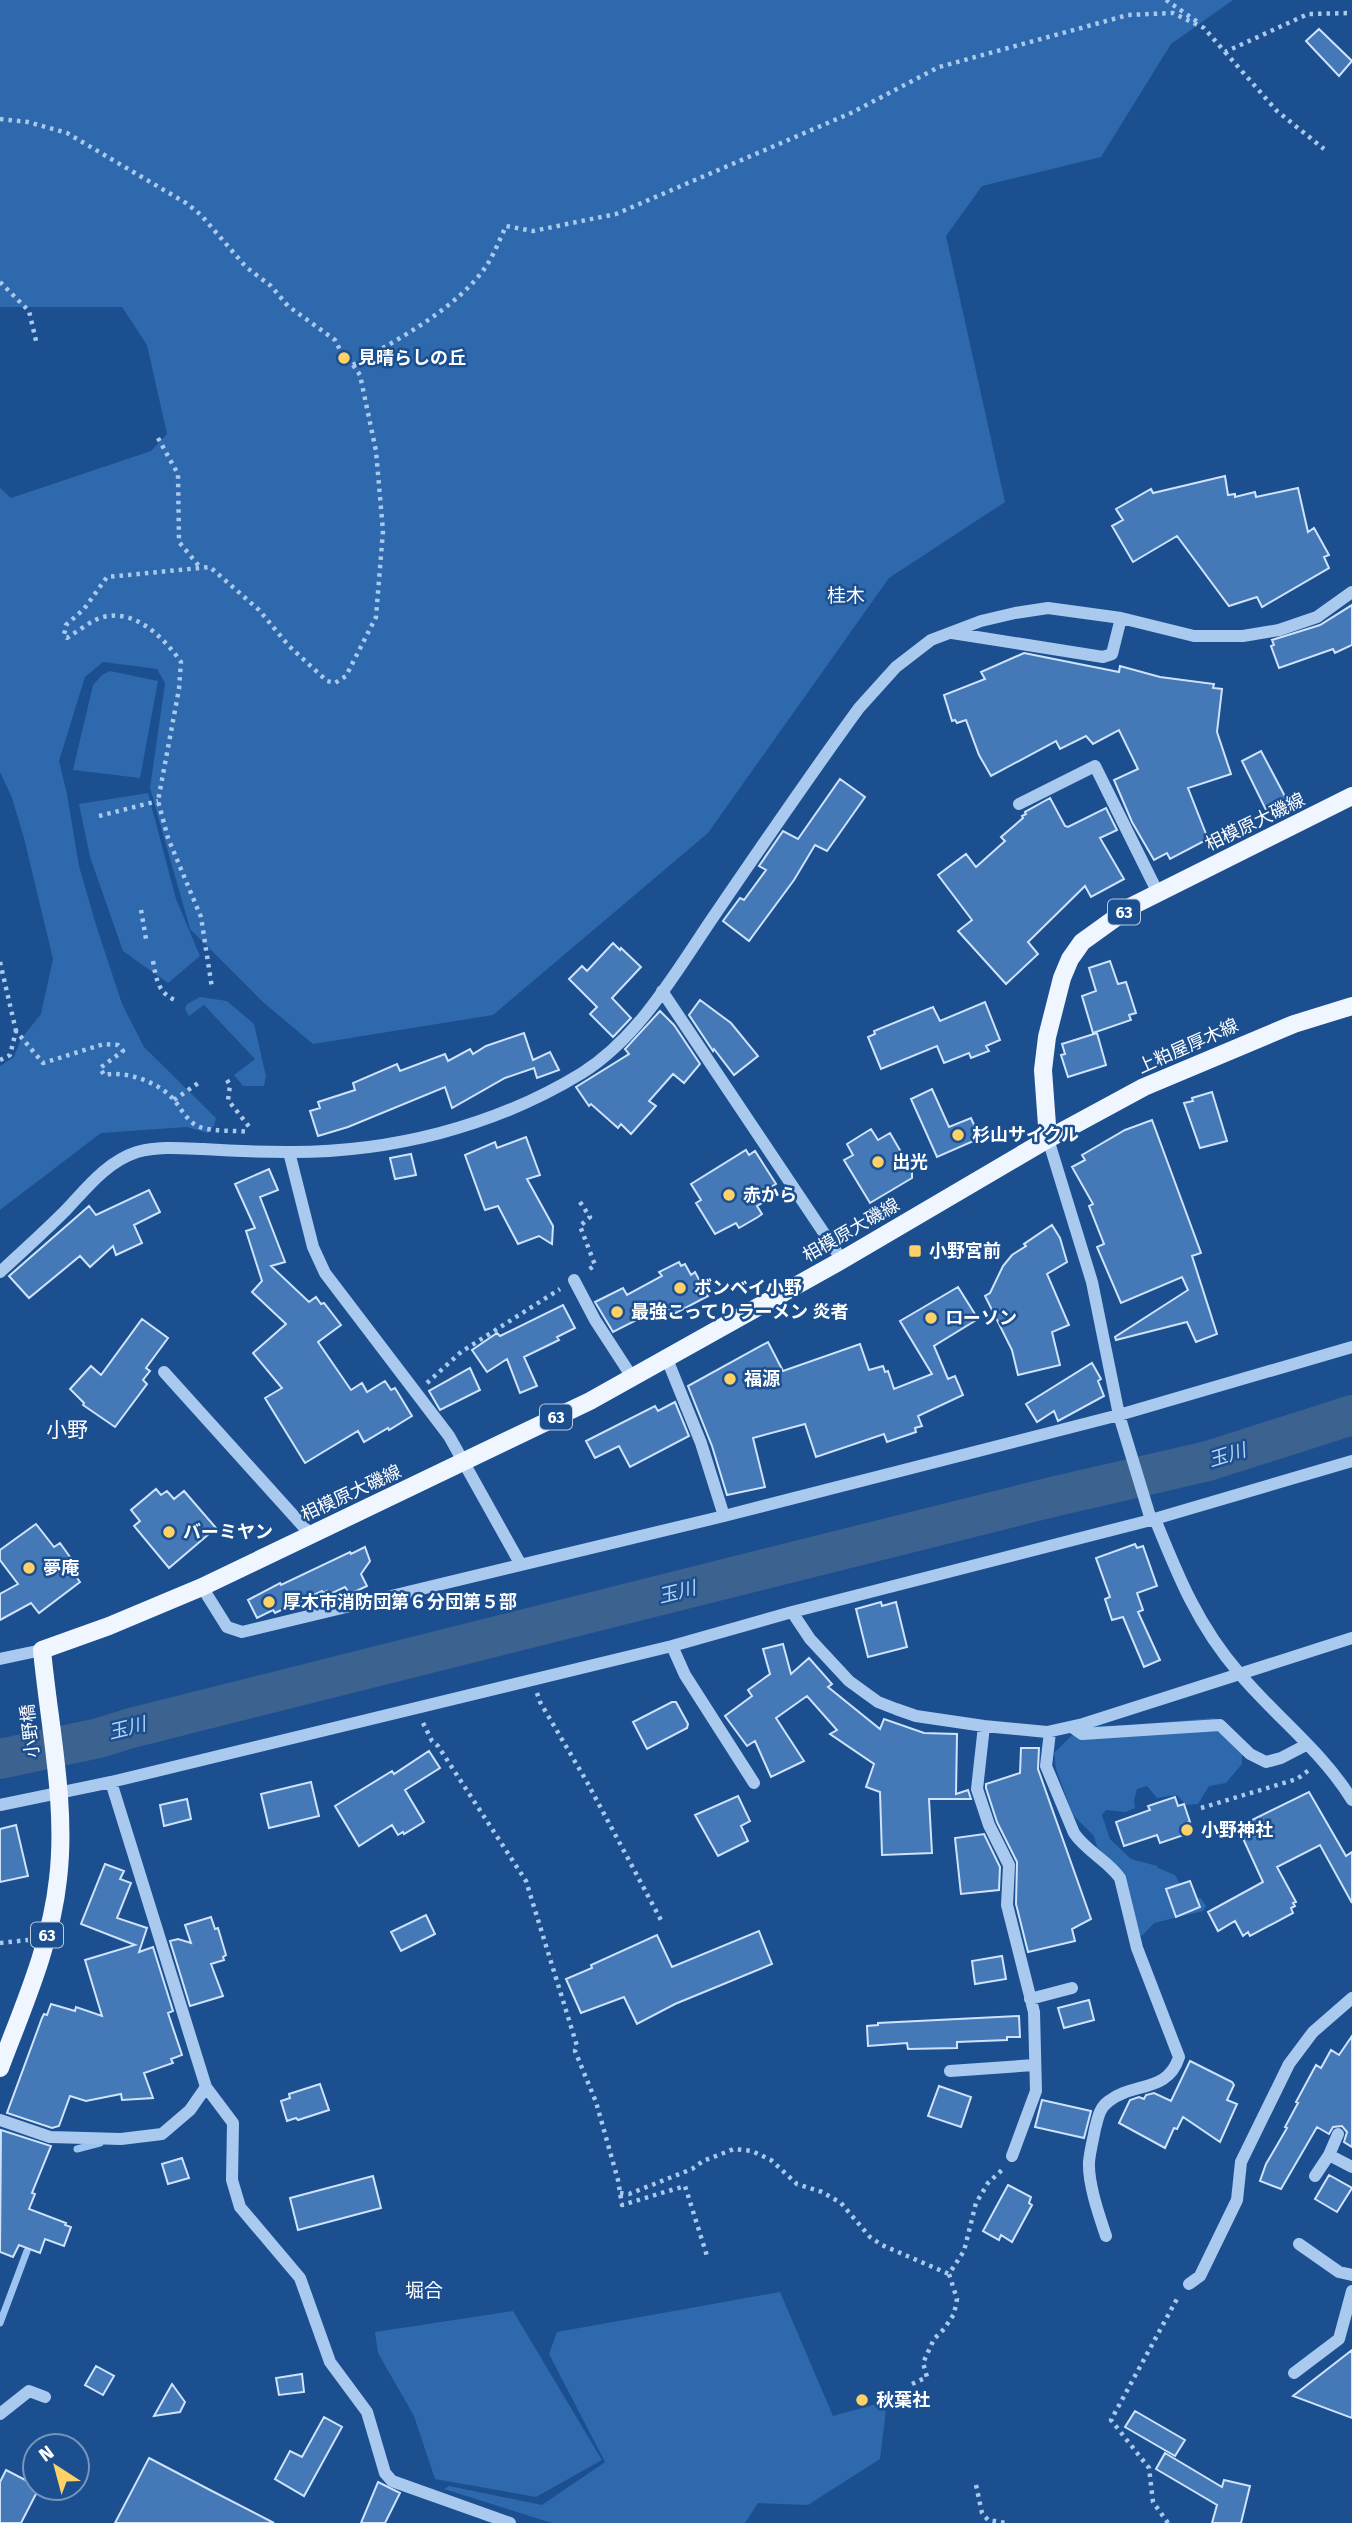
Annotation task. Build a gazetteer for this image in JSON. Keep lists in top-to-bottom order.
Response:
{
  "streets": {
    "main road": [
      "相模原大磯線",
      "63",
      "上粕屋厚木線",
      "小野橋"
    ]
  },
  "crossings": [
    ["相模原大磯線", "上粕屋厚木線"],
    ["相模原大磯線", "小野橋"],
    ["63", "小野橋"]
  ],
  "districts": ["桂木", "小野", "堀合"],
  "water": ["玉川"],
  "places": {
    "other": [
      "見晴らしの丘",
      "杉山サイクル",
      "出光",
      "赤から",
      "ボンベイ小野",
      "最強こってりラーメン 炎者",
      "ローソン",
      "福源",
      "バーミヤン",
      "夢庵",
      "厚木市消防団第６分団第５部",
      "小野神社",
      "秋葉社"
    ],
    "transit": ["小野宮前"]
  },
  "north": "top left"
}
